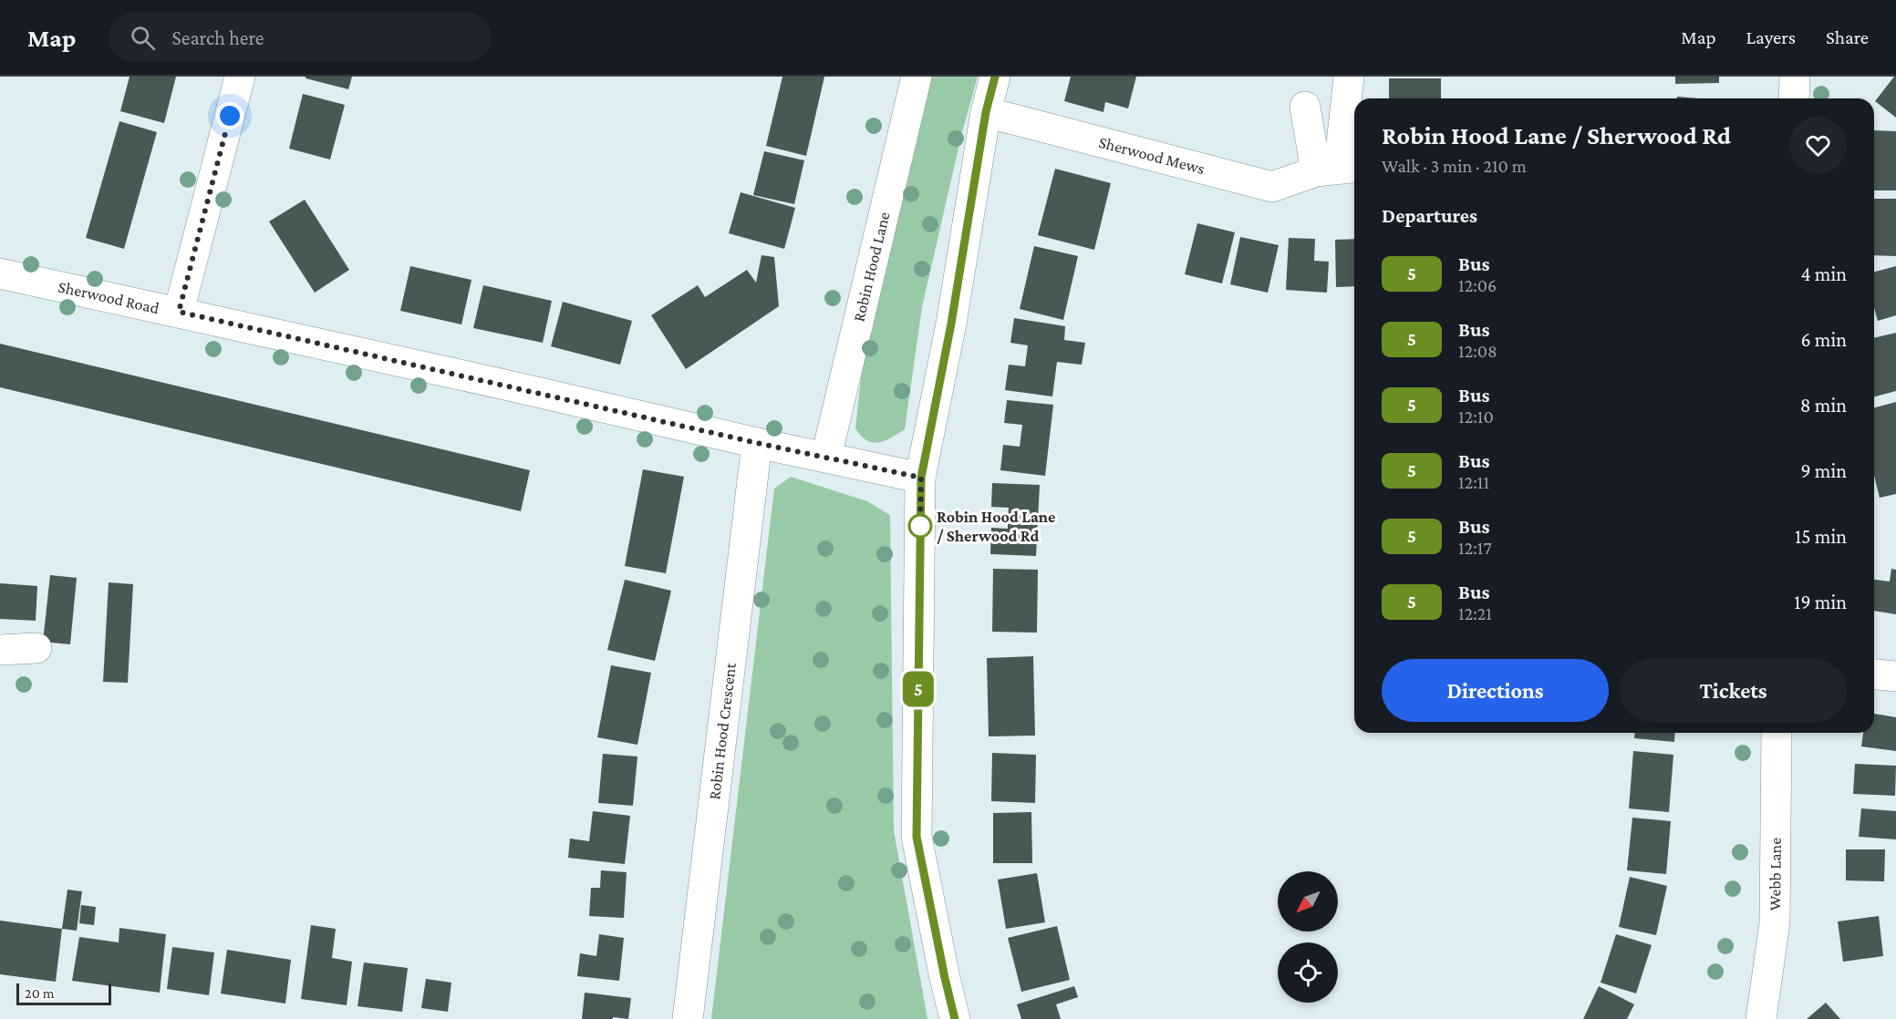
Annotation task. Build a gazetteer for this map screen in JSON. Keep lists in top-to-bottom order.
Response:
{
  "streets": {
    "street": [
      "Sherwood Mews",
      "Robin Hood Lane",
      "Sherwood Road",
      "Robin Hood Crescent",
      "Webb Lane"
    ]
  },
  "crossings": [
    ["Robin Hood Lane", "Sherwood Road"],
    ["Sherwood Road", "Robin Hood Crescent"]
  ],
  "places": ["Robin Hood Lane / Sherwood Rd"],
  "lines": ["bus line 5"],
  "scale_bar": "20 m",
  "north": "bottom left",
  "page": {
    "header": "Map",
    "search": "Search here",
    "nav": ["Map", "Layers", "Share"],
    "on_map": "5",
    "heading": [
      ["Robin Hood Lane / Sherwood Rd", "Walk · 3 min · 210 m"],
      "Departures"
    ],
    "list": [
      {
        "mark": "5",
        "name": "Bus",
        "note": "12:06",
        "value": "4 min"
      },
      {
        "mark": "5",
        "name": "Bus",
        "note": "12:08",
        "value": "6 min"
      },
      {
        "mark": "5",
        "name": "Bus",
        "note": "12:10",
        "value": "8 min"
      },
      {
        "mark": "5",
        "name": "Bus",
        "note": "12:11",
        "value": "9 min"
      },
      {
        "mark": "5",
        "name": "Bus",
        "note": "12:17",
        "value": "15 min"
      },
      {
        "mark": "5",
        "name": "Bus",
        "note": "12:21",
        "value": "19 min"
      }
    ],
    "buttons": ["Directions", "Tickets"],
    "scale": "20 m"
  }
}
